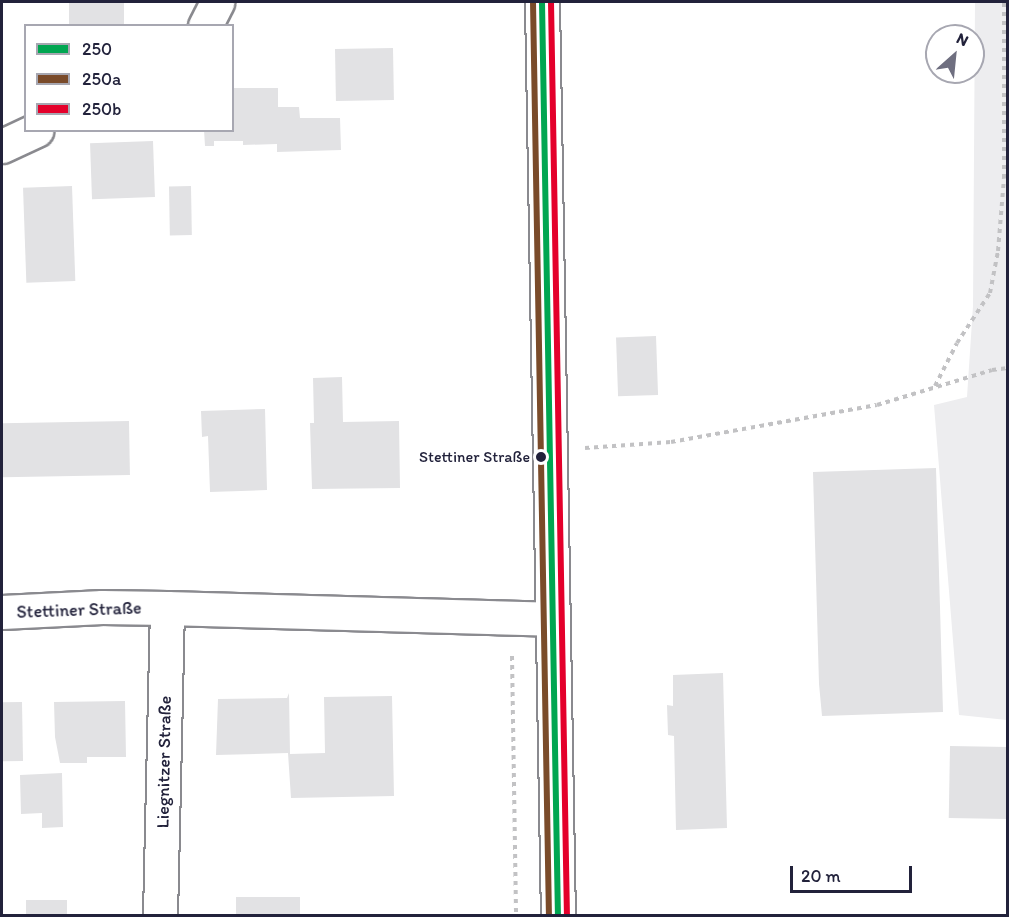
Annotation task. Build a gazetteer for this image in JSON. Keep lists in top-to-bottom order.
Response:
{
  "streets": {
    "street": ["Stettiner Straße", "Liegnitzer Straße"]
  },
  "crossings": [
    ["Stettiner Straße", "Liegnitzer Straße"]
  ],
  "places": ["Stettiner Straße"],
  "lines": ["transit line 250", "transit line 250a", "transit line 250b"],
  "legend": ["250", "250a", "250b"],
  "scale_bar": "20 m",
  "north": "top right"
}
